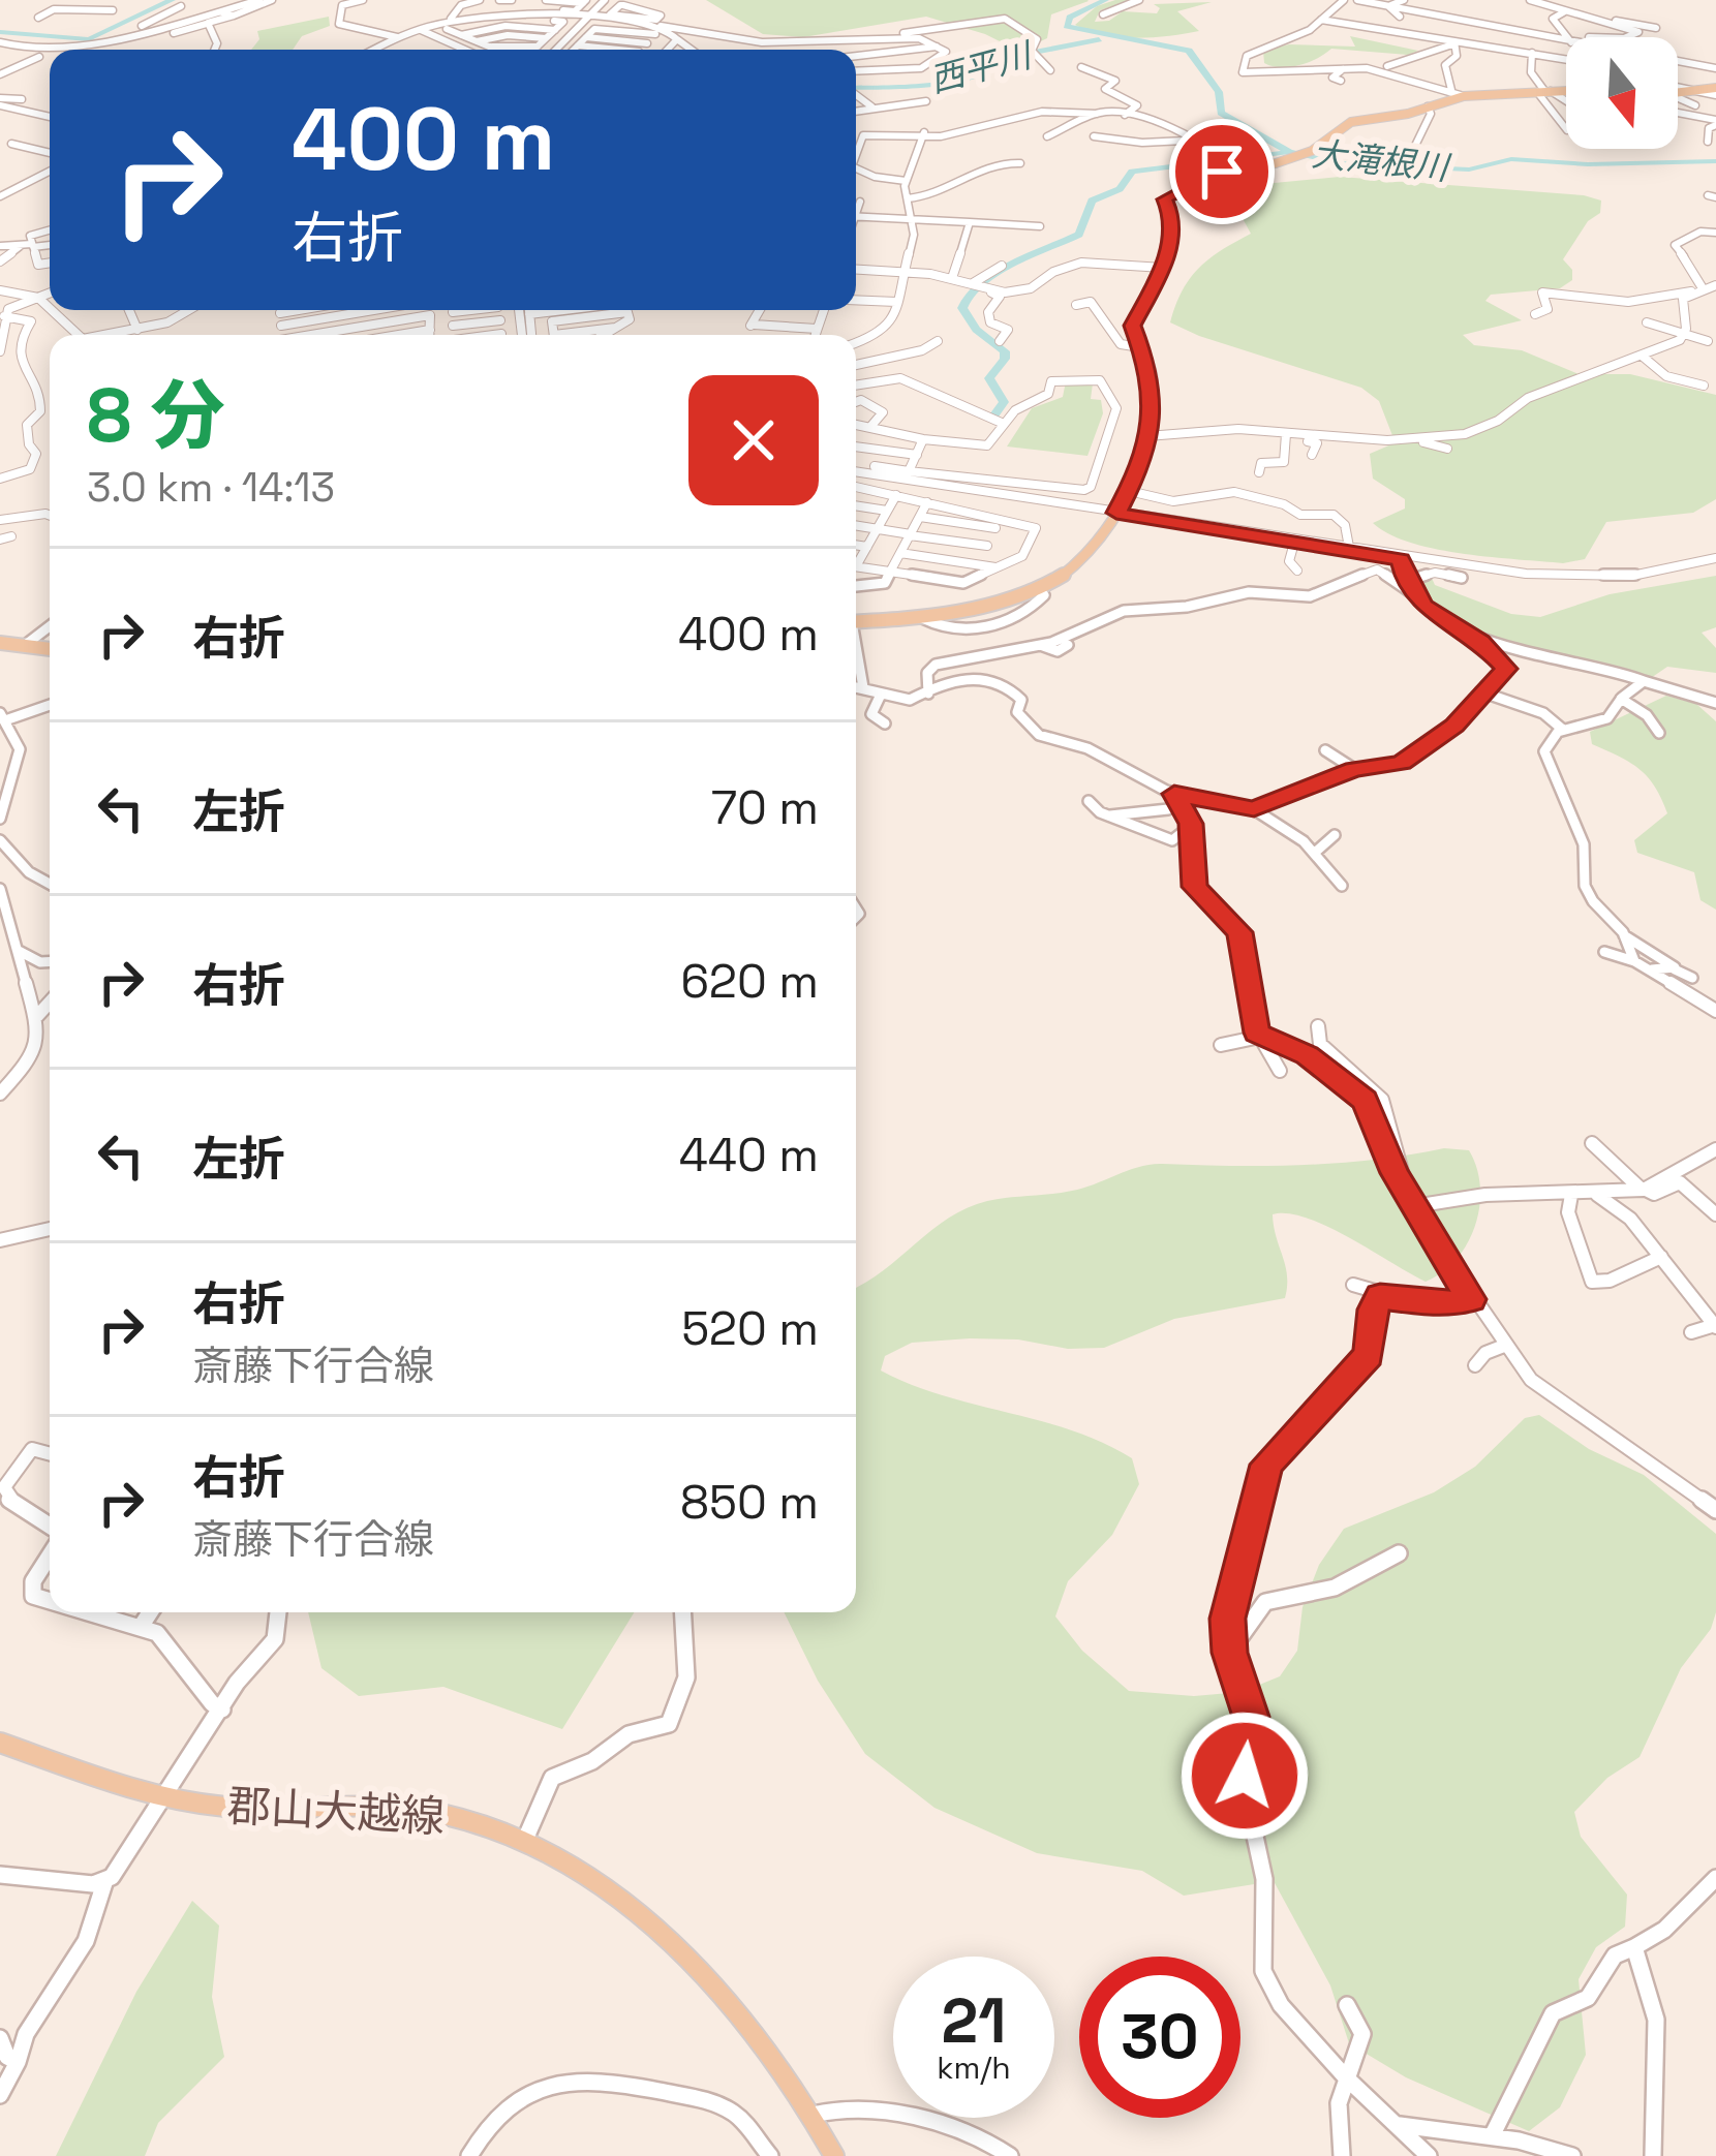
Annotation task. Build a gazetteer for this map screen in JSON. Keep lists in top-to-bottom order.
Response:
{
  "streets": {
    "main road": ["郡山大越線"]
  },
  "water": ["西平川", "大滝根川"],
  "north": "bottom",
  "page": {
    "turn": ["400 m", "右折"],
    "heading": ["8 分", "3.0 km · 14:13"],
    "list": [
      {
        "name": "右折",
        "value": "400 m"
      },
      {
        "name": "左折",
        "value": "70 m"
      },
      {
        "name": "右折",
        "value": "620 m"
      },
      {
        "name": "左折",
        "value": "440 m"
      },
      {
        "name": "右折",
        "note": "斎藤下行合線",
        "value": "520 m"
      },
      {
        "name": "右折",
        "note": "斎藤下行合線",
        "value": "850 m"
      }
    ],
    "speed": "21 km/h",
    "limit": "30"
  }
}
